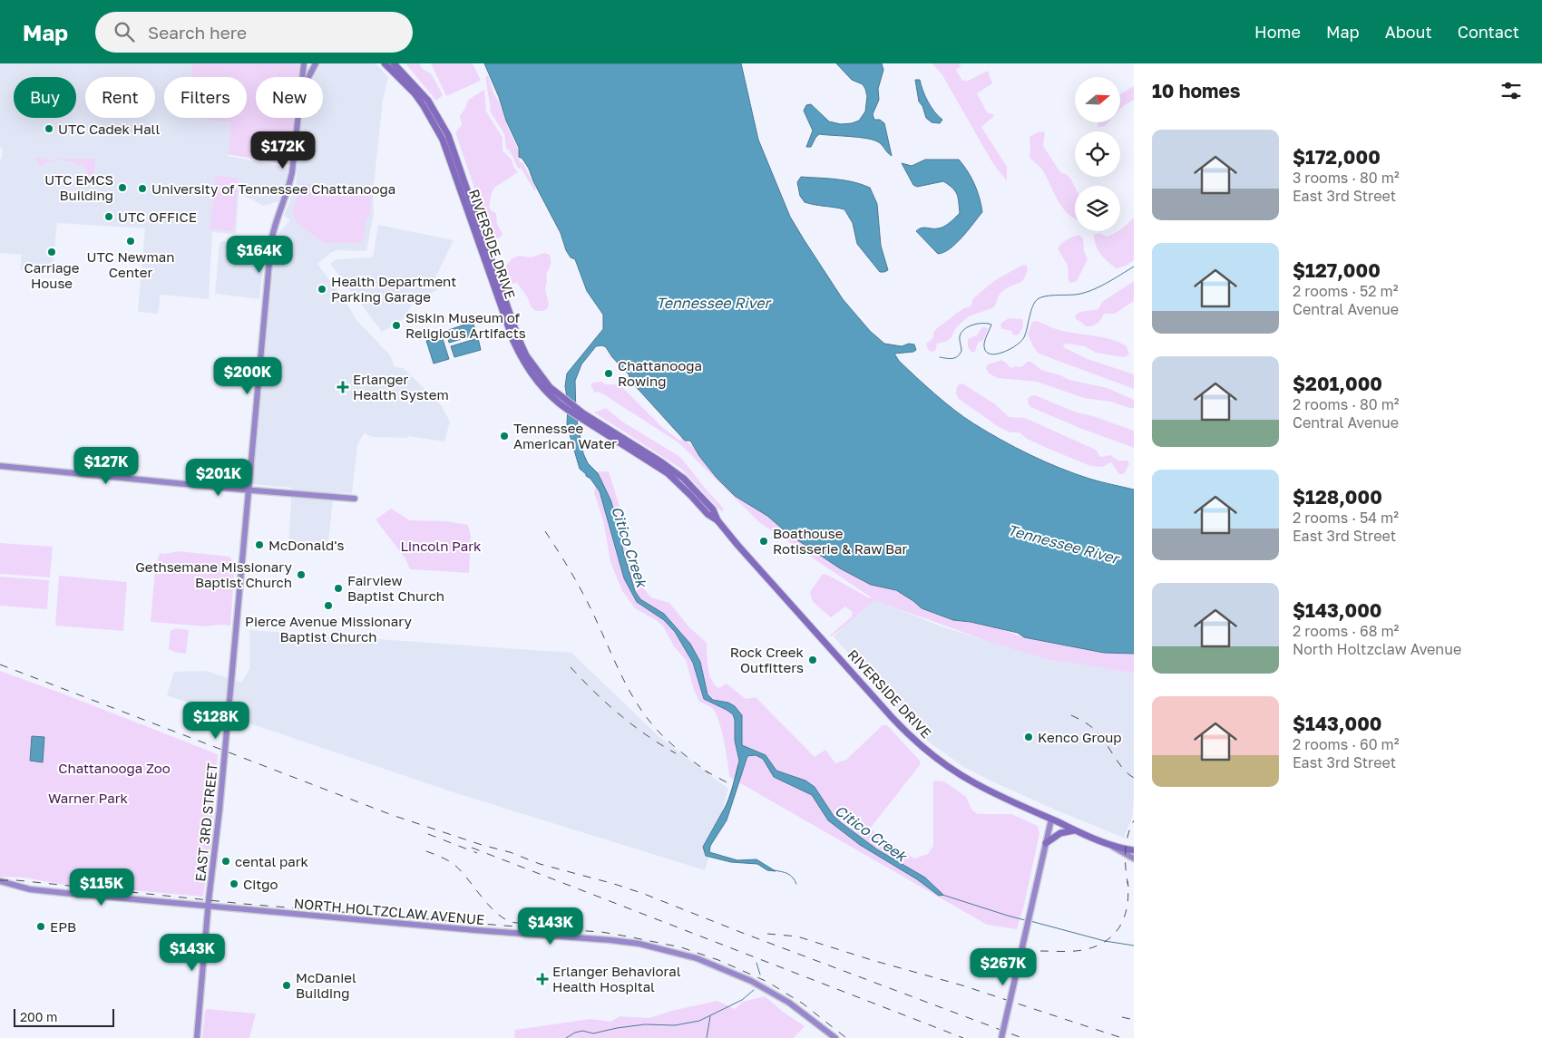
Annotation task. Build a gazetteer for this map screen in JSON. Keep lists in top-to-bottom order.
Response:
{
  "streets": {
    "main road": ["RIVERSIDE DRIVE", "EAST 3RD STREET", "NORTH HOLTZCLAW AVENUE"]
  },
  "crossings": [
    ["EAST 3RD STREET", "NORTH HOLTZCLAW AVENUE"]
  ],
  "water": ["Tennessee River", "Citico Creek"],
  "parks": ["Lincoln Park", "Chattanooga Zoo", "Warner Park"],
  "places": {
    "other": [
      "UTC Cadek Hall",
      "UTC EMCS Building",
      "University of Tennessee Chattanooga",
      "UTC OFFICE",
      "UTC Newman Center",
      "Carriage House",
      "Health Department Parking Garage",
      "Siskin Museum of Religious Artifacts",
      "Chattanooga Rowing",
      "Tennessee American Water",
      "Boathouse Rotisserie & Raw Bar",
      "McDonald's",
      "Gethsemane Missionary Baptist Church",
      "Fairview Baptist Church",
      "Pierce Avenue Missionary Baptist Church",
      "Rock Creek Outfitters",
      "Kenco Group",
      "cental park",
      "Citgo",
      "EPB",
      "McDaniel Building"
    ],
    "health": ["Erlanger Health System", "Erlanger Behavioral Health Hospital"]
  },
  "scale_bar": "200 m",
  "north": "right",
  "page": {
    "header": "Map",
    "search": "Search here",
    "nav": [
      "Home",
      "Map",
      "About",
      "Contact"
    ],
    "heading": "10 homes",
    "chip": [
      "Buy",
      "Rent",
      "Filters",
      "New"
    ],
    "list": [
      {
        "name": "$172,000",
        "note": "3 rooms · 80 m² · East 3rd Street"
      },
      {
        "name": "$127,000",
        "note": "2 rooms · 52 m² · Central Avenue"
      },
      {
        "name": "$201,000",
        "note": "2 rooms · 80 m² · Central Avenue"
      },
      {
        "name": "$128,000",
        "note": "2 rooms · 54 m² · East 3rd Street"
      },
      {
        "name": "$143,000",
        "note": "2 rooms · 68 m² · North Holtzclaw Avenue"
      },
      {
        "name": "$143,000",
        "note": "2 rooms · 60 m² · East 3rd Street"
      }
    ],
    "price": [
      "$172K",
      "$164K",
      "$200K",
      "$127K",
      "$201K",
      "$128K",
      "$115K",
      "$143K",
      "$143K",
      "$267K"
    ],
    "scale": "200 m"
  }
}
